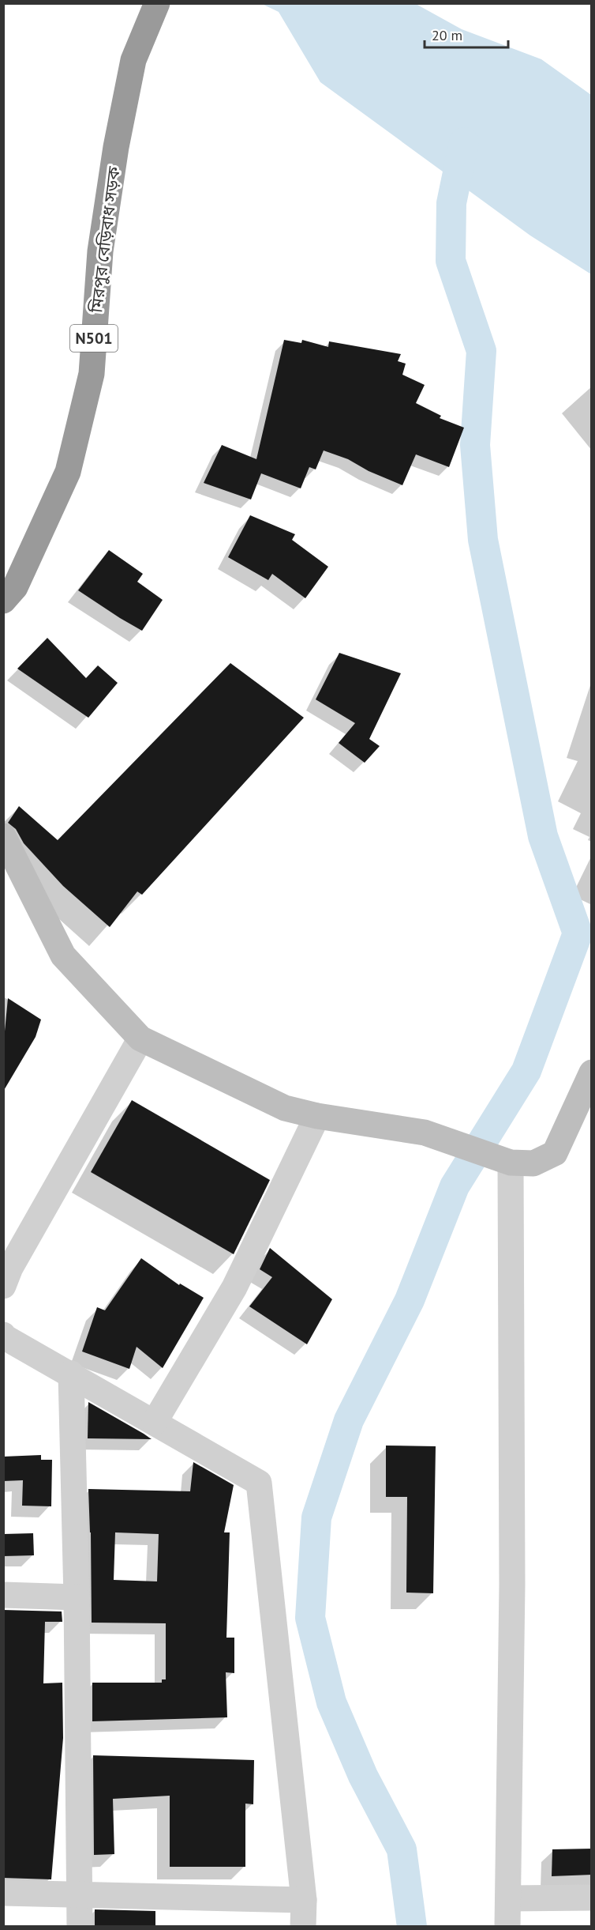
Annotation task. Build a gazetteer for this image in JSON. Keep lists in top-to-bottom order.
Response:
{
  "streets": {
    "highway": ["মিরপুর বেড়িবাধ সড়ক", "N501"]
  },
  "scale_bar": "20 m"
}
